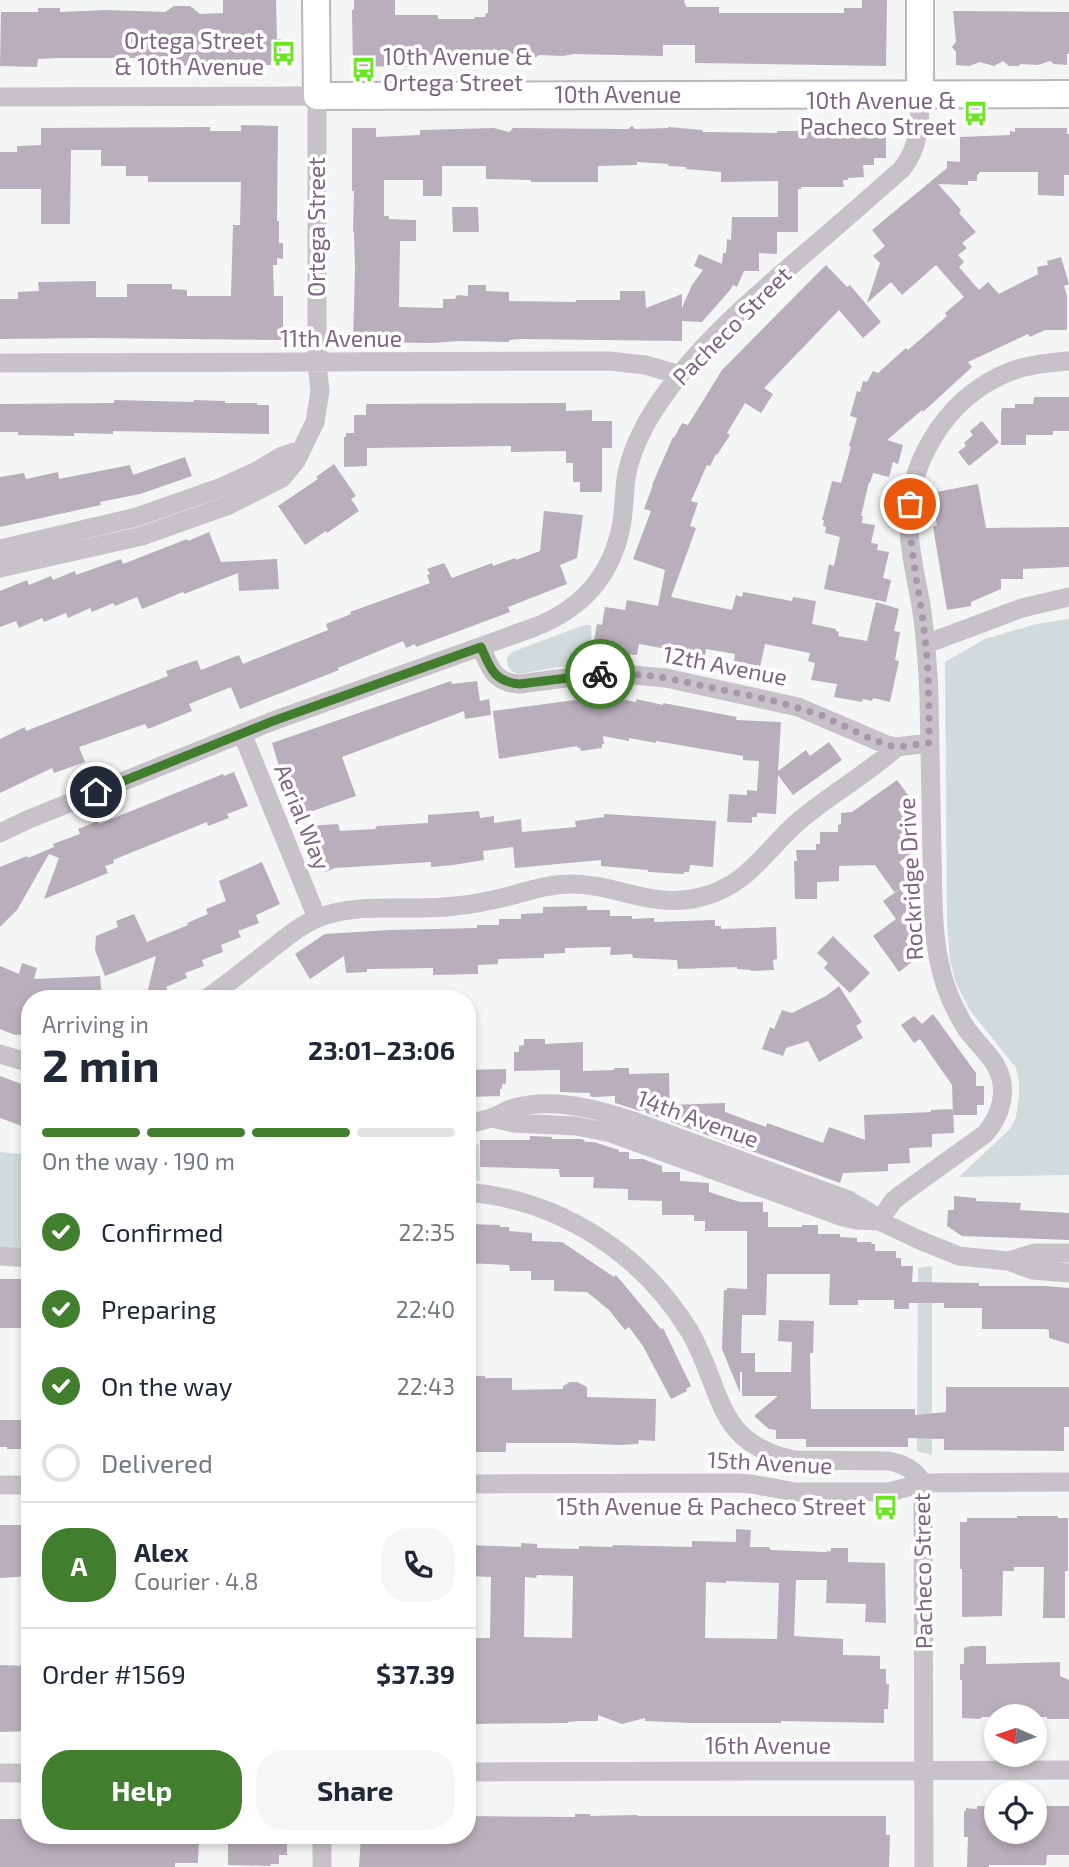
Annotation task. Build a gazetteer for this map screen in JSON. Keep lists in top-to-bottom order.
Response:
{
  "streets": {
    "street": [
      "10th Avenue",
      "Ortega Street",
      "Pacheco Street",
      "11th Avenue",
      "12th Avenue",
      "Aerial Way",
      "Rockridge Drive",
      "14th Avenue",
      "15th Avenue",
      "16th Avenue"
    ]
  },
  "crossings": [
    ["10th Avenue", "Ortega Street"],
    ["10th Avenue", "Pacheco Street"],
    ["Ortega Street", "11th Avenue"],
    ["Pacheco Street", "11th Avenue"],
    ["Pacheco Street", "12th Avenue"],
    ["Pacheco Street", "Aerial Way"],
    ["Pacheco Street", "15th Avenue"],
    ["Pacheco Street", "16th Avenue"],
    ["12th Avenue", "Rockridge Drive"],
    ["Rockridge Drive", "14th Avenue"]
  ],
  "places": {
    "bus stop": [
      "Ortega Street & 10th Avenue",
      "10th Avenue & Ortega Street",
      "10th Avenue & Pacheco Street",
      "15th Avenue & Pacheco Street"
    ]
  },
  "north": "left",
  "page": {
    "heading": ["2 min", "Arriving in", "23:01–23:06"],
    "panel": [
      "Alex",
      "Courier · 4.8",
      "Order #1569",
      "$37.39"
    ],
    "bar": "On the way · 190 m",
    "list": [
      ["Confirmed", "22:35"],
      ["Preparing", "22:40"],
      ["On the way", "22:43"],
      "Delivered"
    ],
    "round": "A",
    "buttons": ["Help", "Share"]
  }
}
